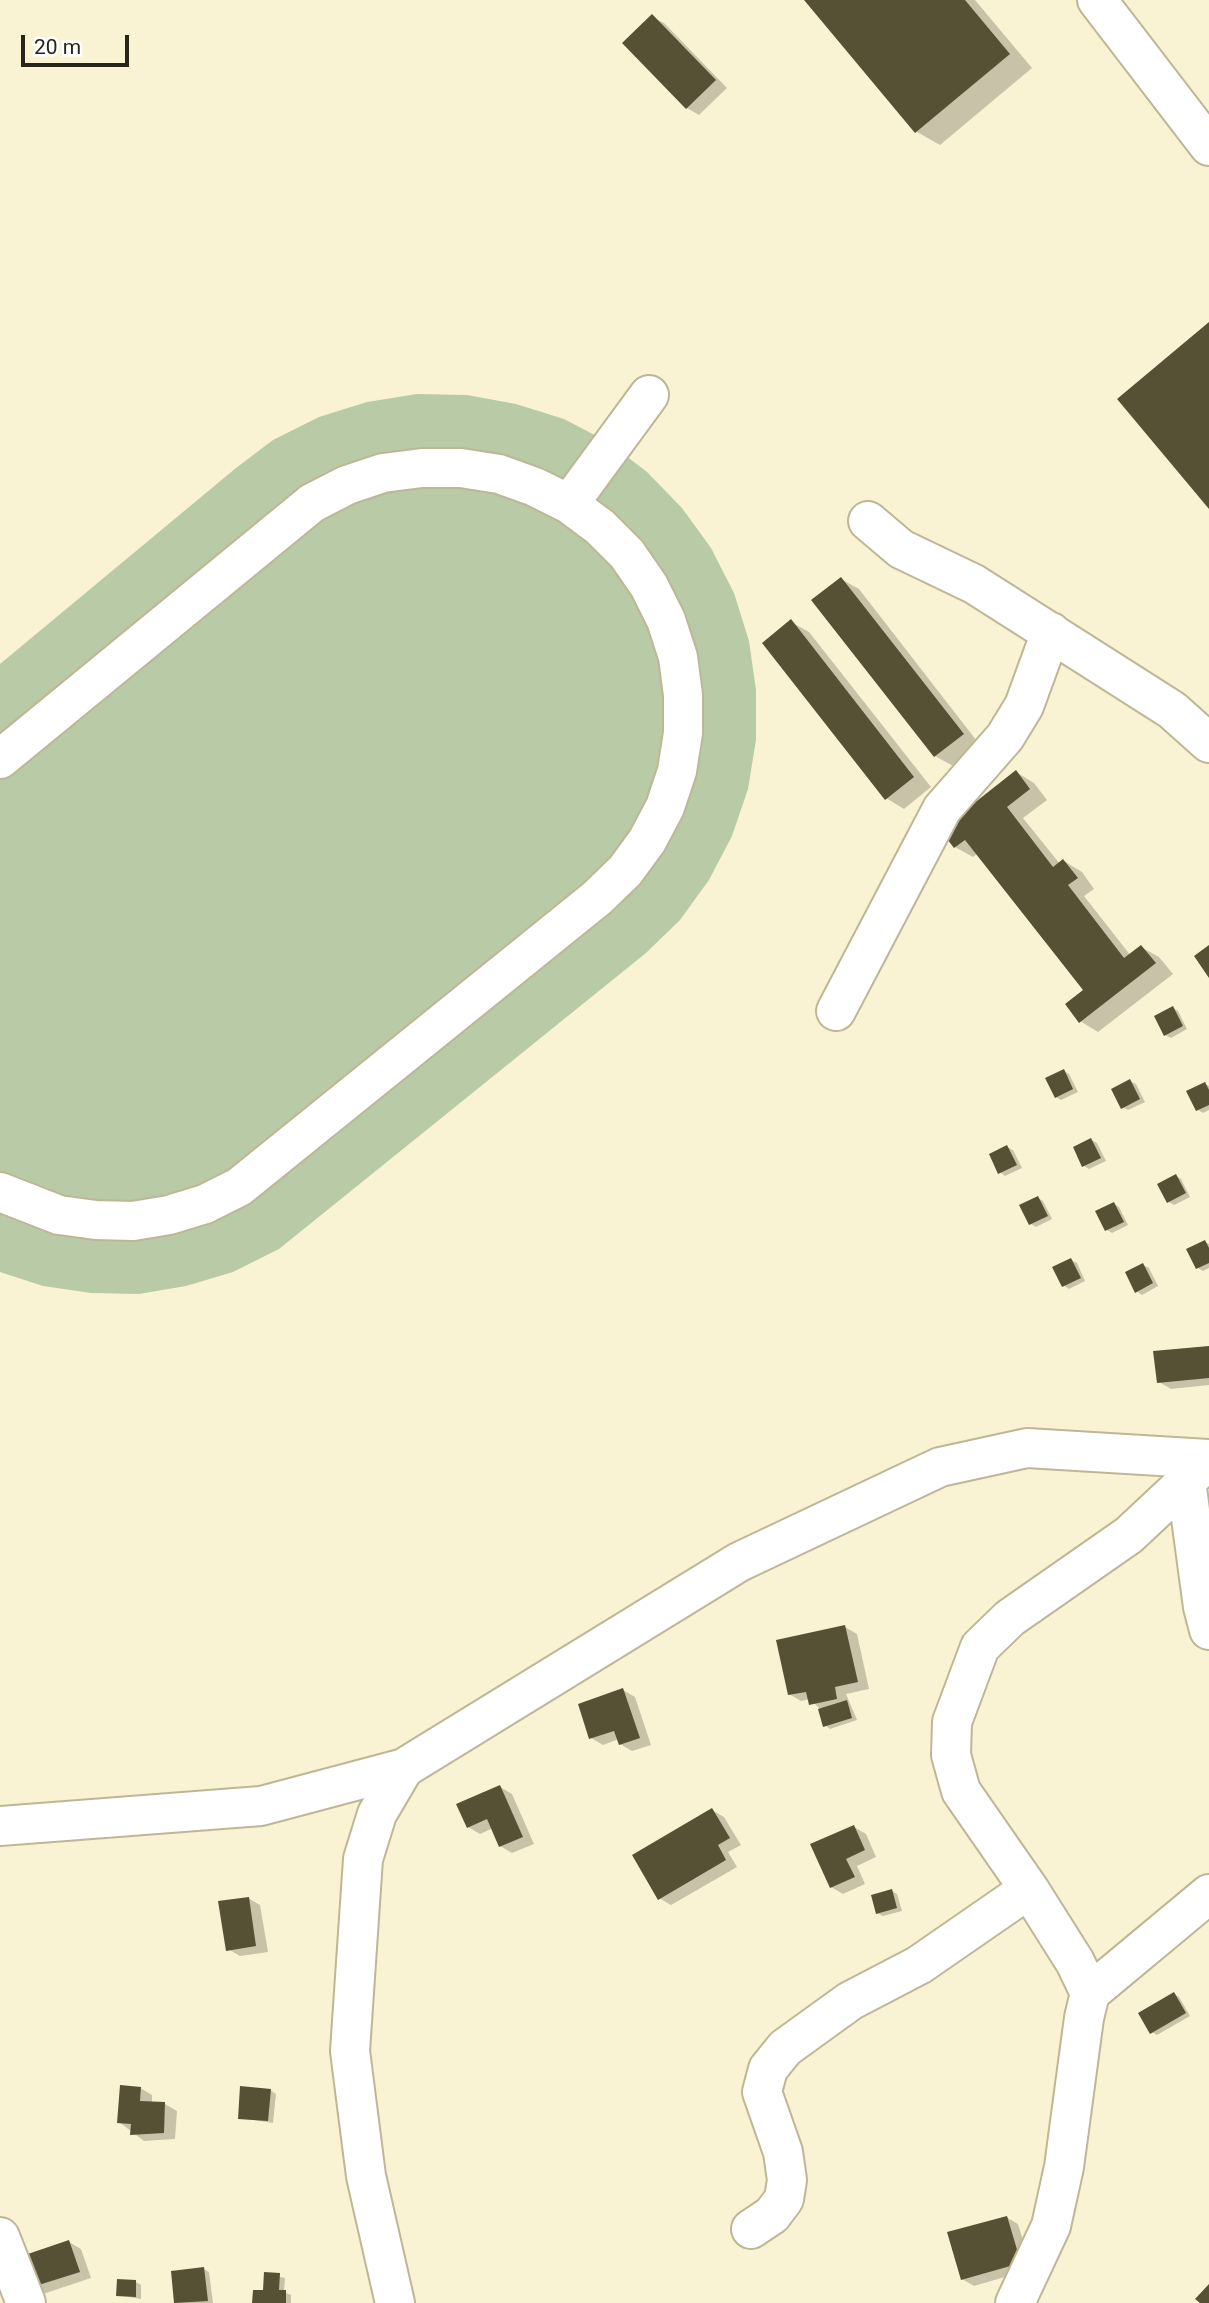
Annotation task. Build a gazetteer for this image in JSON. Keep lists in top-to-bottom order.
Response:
{
  "scale_bar": "20 m"
}
